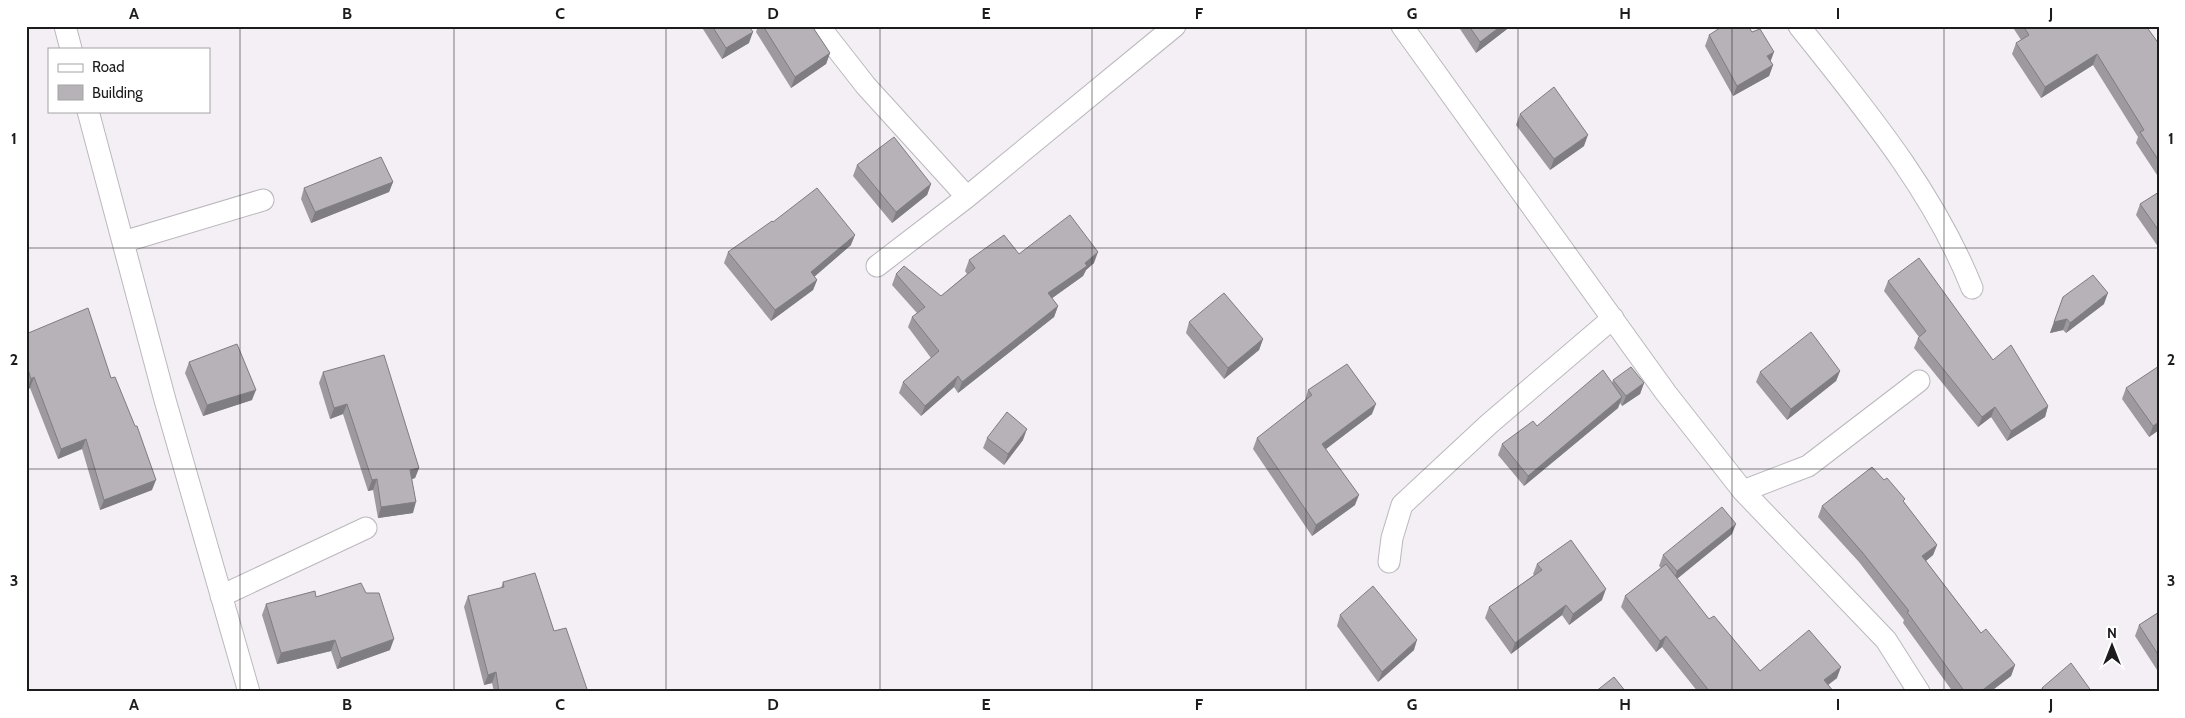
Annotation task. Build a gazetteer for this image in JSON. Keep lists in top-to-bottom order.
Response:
{
  "legend": ["Road", "Building"],
  "north": "top",
  "grid": {
    "columns": [
      "A",
      "B",
      "C",
      "D",
      "E",
      "F",
      "G",
      "H",
      "I",
      "J"
    ],
    "rows": ["1", "2", "3"]
  }
}
